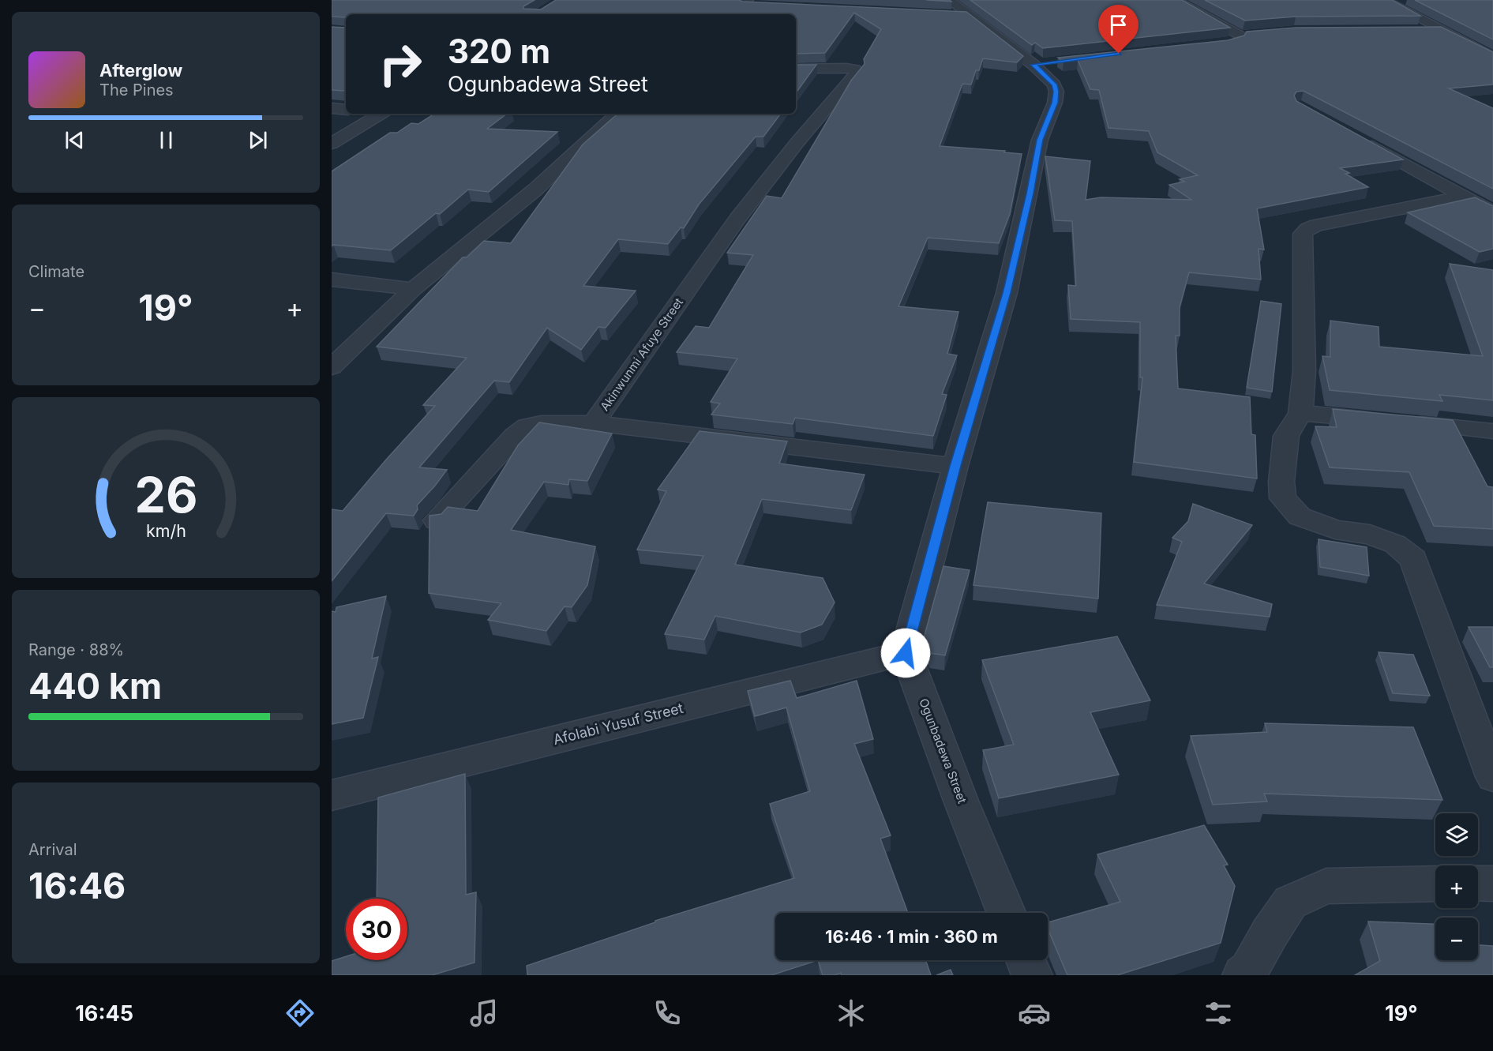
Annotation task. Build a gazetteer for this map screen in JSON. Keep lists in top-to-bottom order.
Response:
{
  "streets": {
    "street": ["Akinwunmi Afuye Street", "Afolabi Yusuf Street", "Ogunbadewa Street"]
  },
  "crossings": [
    ["Afolabi Yusuf Street", "Ogunbadewa Street"]
  ],
  "page": {
    "turn": ["320 m", "Ogunbadewa Street"],
    "song": ["Afterglow", "The Pines"],
    "tile": [
      "Climate",
      ["Range · 88%", "440 km"],
      ["Arrival", "16:46"]
    ],
    "heat": ["−", "19°", "+"],
    "map_buttons": ["+", "−"],
    "limit": "30",
    "trip": "16:46 · 1 min · 360 m",
    "tabs": ["16:45", "19°"],
    "gauge": ["26", "km/h"]
  }
}
